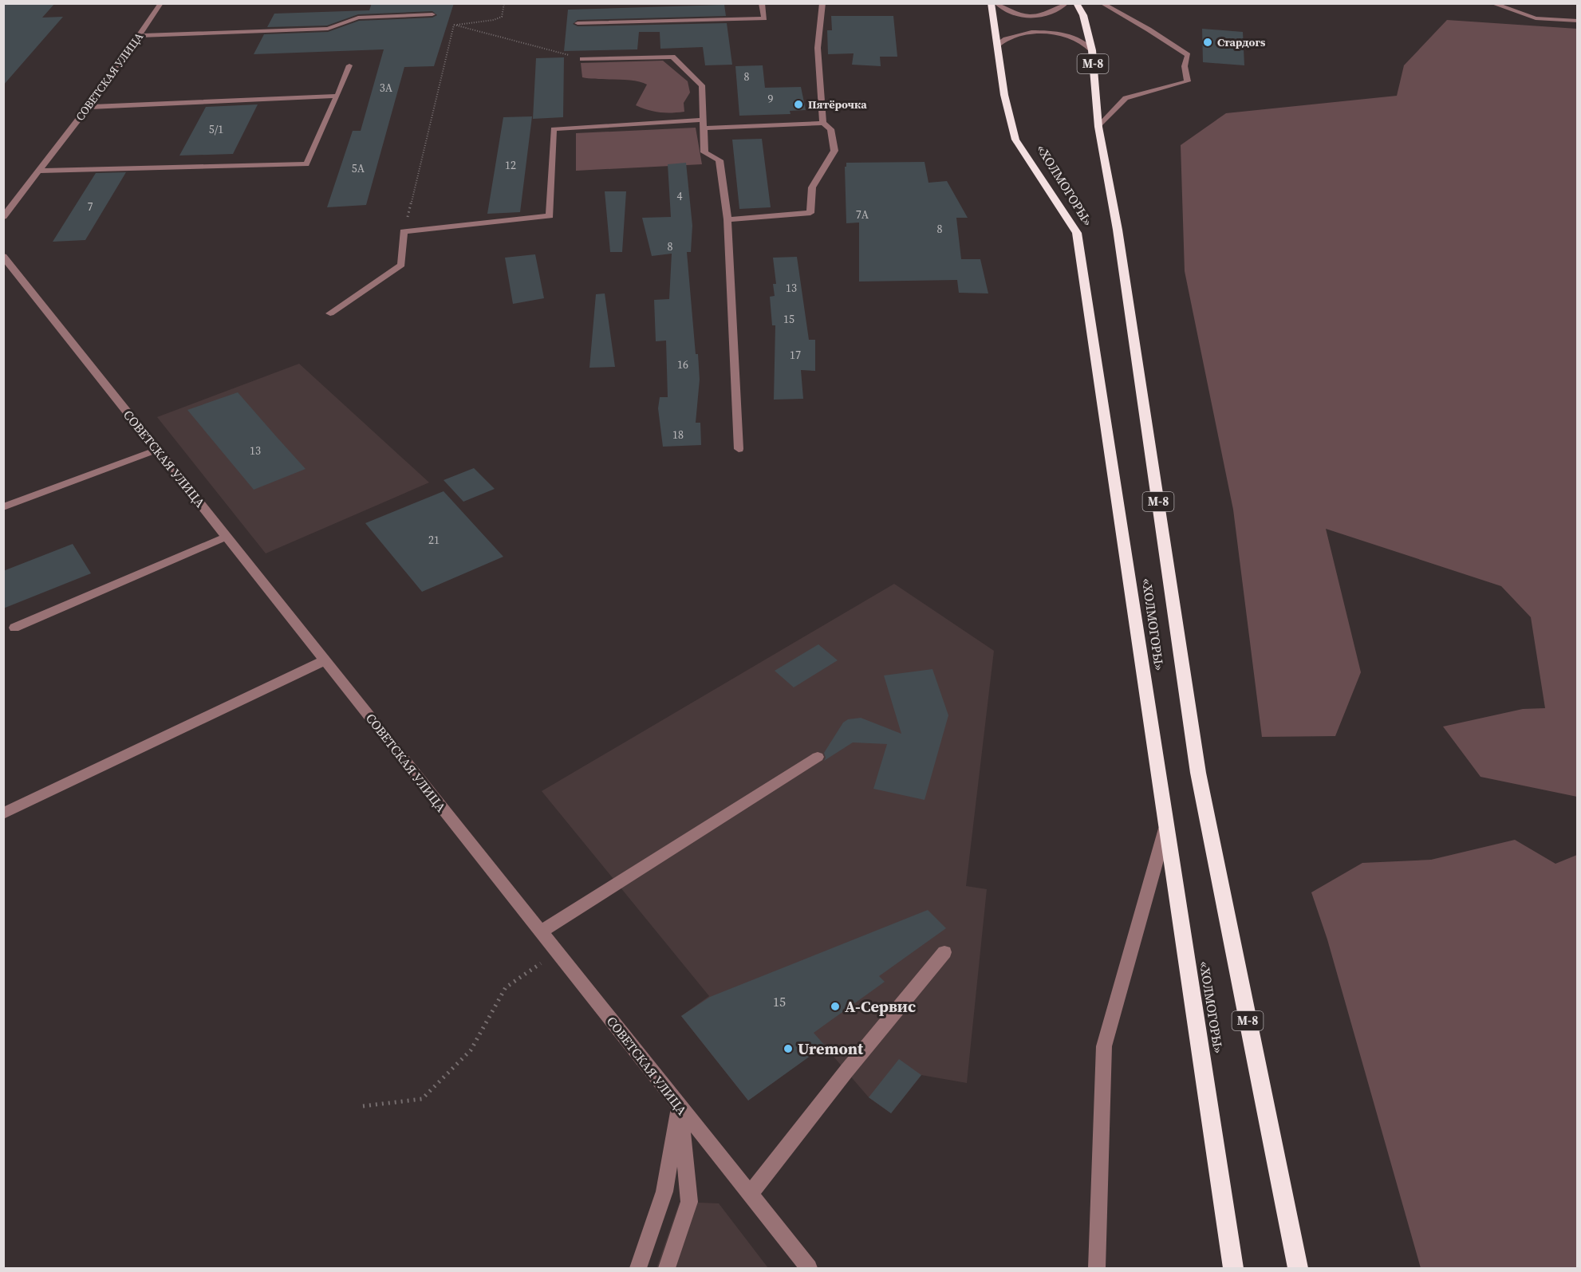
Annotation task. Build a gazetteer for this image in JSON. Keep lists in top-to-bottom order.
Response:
{
  "streets": {
    "highway": ["М-8", "«ХОЛМОГОРЫ»"],
    "street": ["СОВЕТСКАЯ УЛИЦА"]
  },
  "places": [
    "Стардогs",
    "Пятёрочка",
    "А-Сервис",
    "Uremont"
  ],
  "house_numbers": [
    "8",
    "3А",
    "9",
    "5/1",
    "12",
    "5А",
    "4",
    "7",
    "7А",
    "8",
    "8",
    "13",
    "15",
    "17",
    "16",
    "18",
    "13",
    "21",
    "15"
  ]
}
